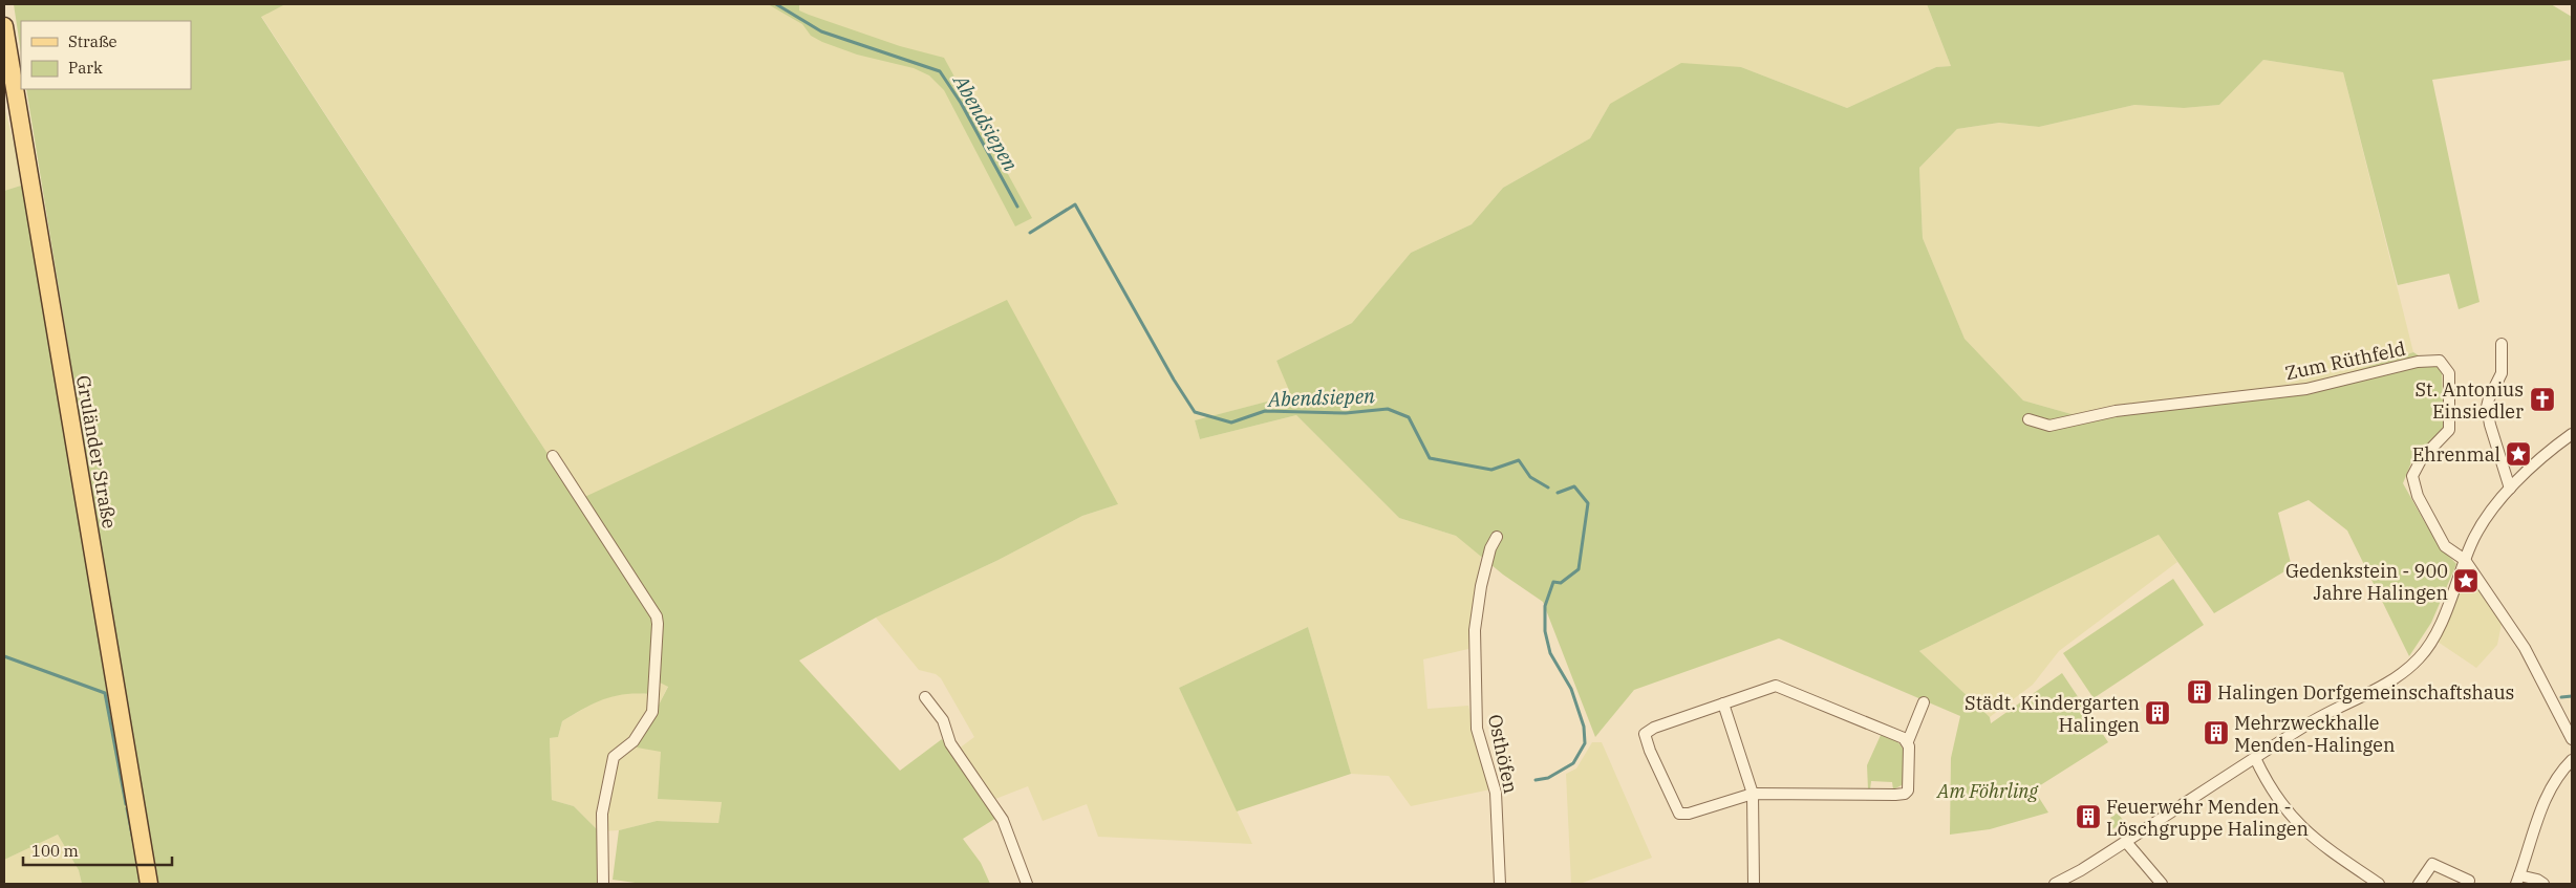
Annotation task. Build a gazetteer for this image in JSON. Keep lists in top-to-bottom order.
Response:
{
  "streets": {
    "main road": ["Gruländer Straße"],
    "street": ["Zum Rüthfeld", "Osthöfen"]
  },
  "water": ["Abendsiepen"],
  "parks": ["Am Föhrling"],
  "places": {
    "church": ["St. Antonius Einsiedler"],
    "place": ["Ehrenmal", "Gedenkstein - 900 Jahre Halingen"],
    "building": [
      "Halingen Dorfgemeinschaftshaus",
      "Städt. Kindergarten Halingen",
      "Mehrzweckhalle Menden-Halingen",
      "Feuerwehr Menden - Löschgruppe Halingen"
    ]
  },
  "legend": ["Straße", "Park"],
  "scale_bar": "100 m"
}
